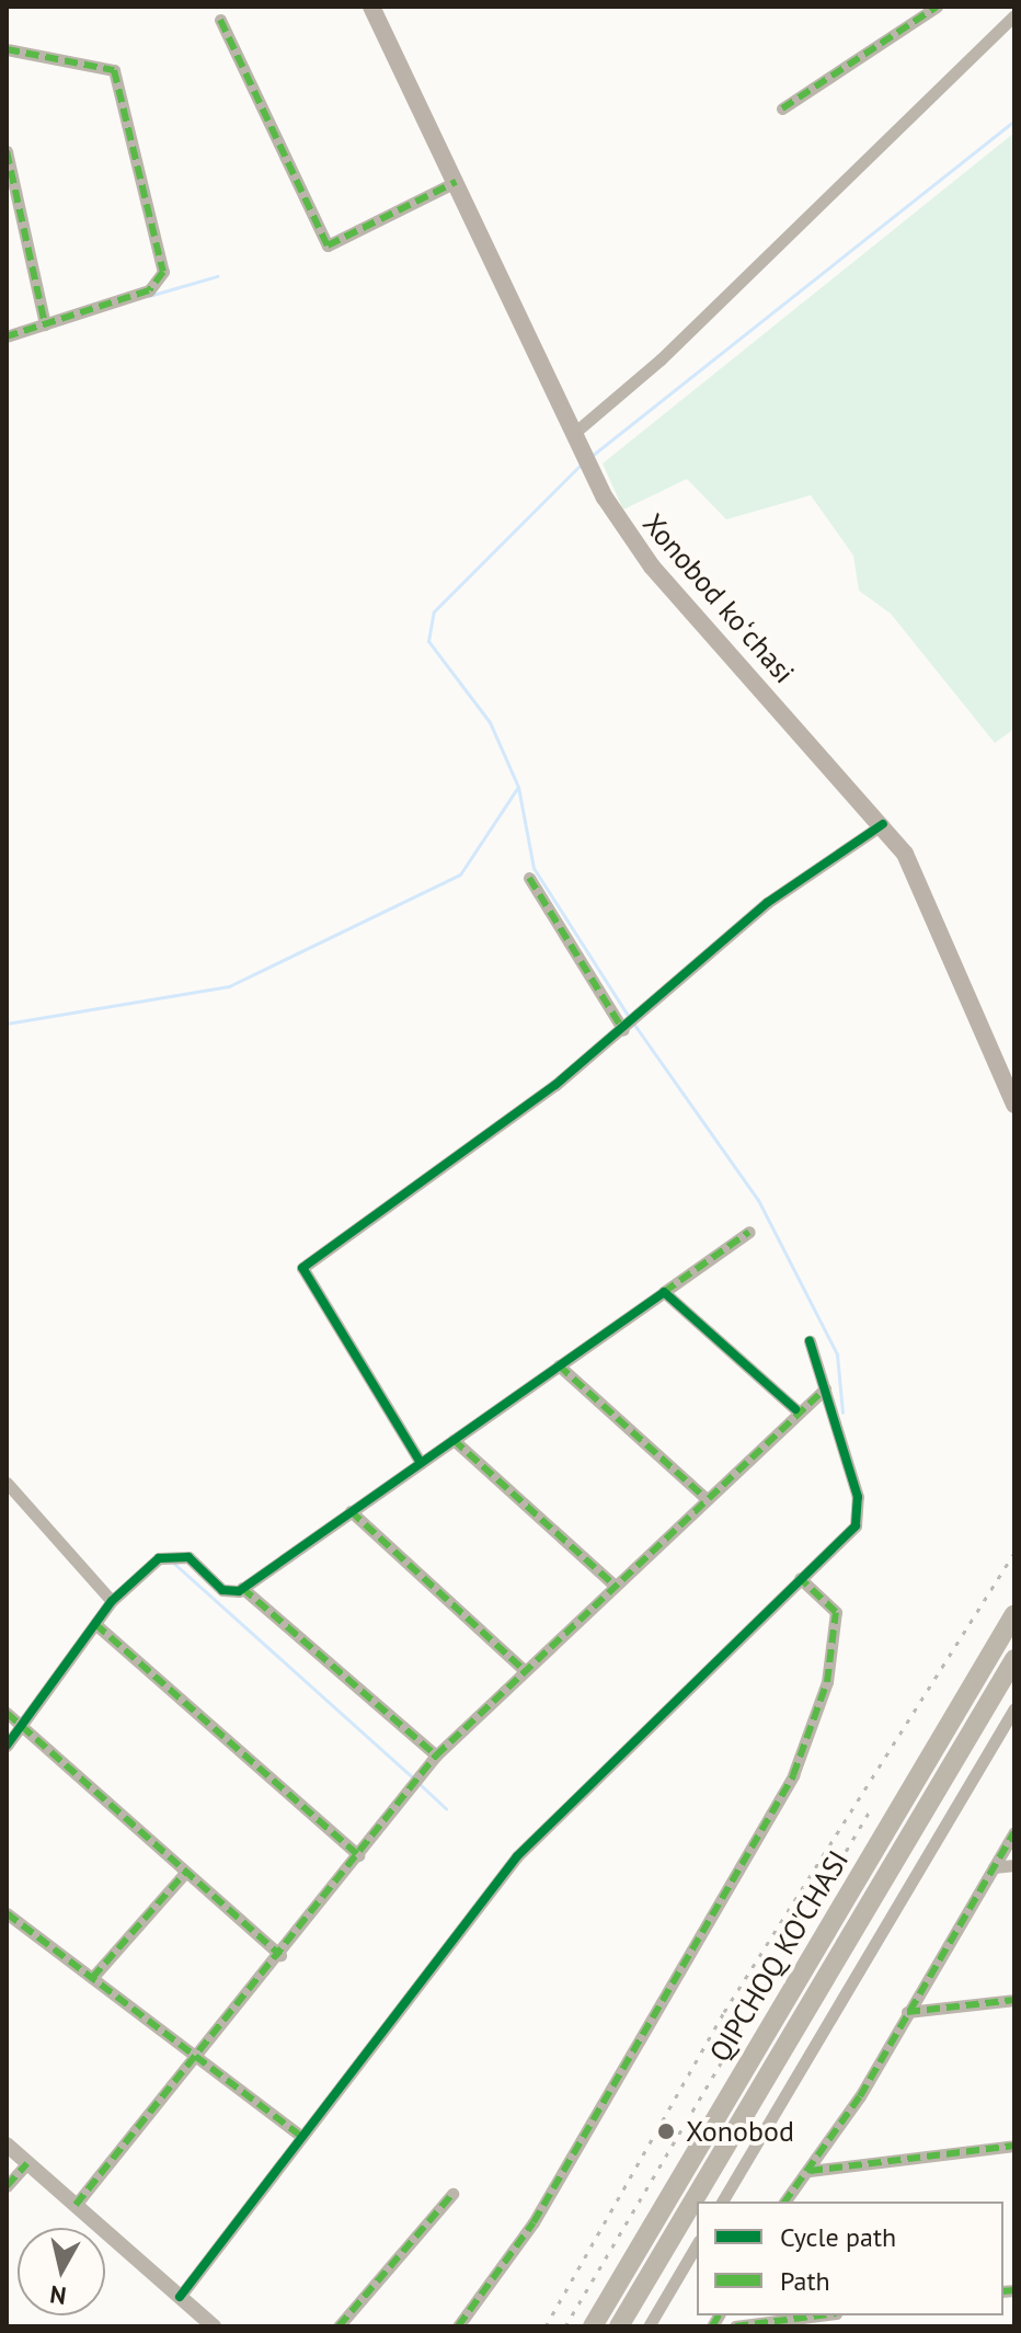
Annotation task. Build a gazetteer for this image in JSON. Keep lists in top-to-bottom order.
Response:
{
  "streets": {
    "main road": ["Xonobod koʻchasi", "QIPCHOQ KO'CHASI"]
  },
  "places": ["Xonobod"],
  "legend": ["Cycle path", "Path"],
  "north": "bottom"
}
